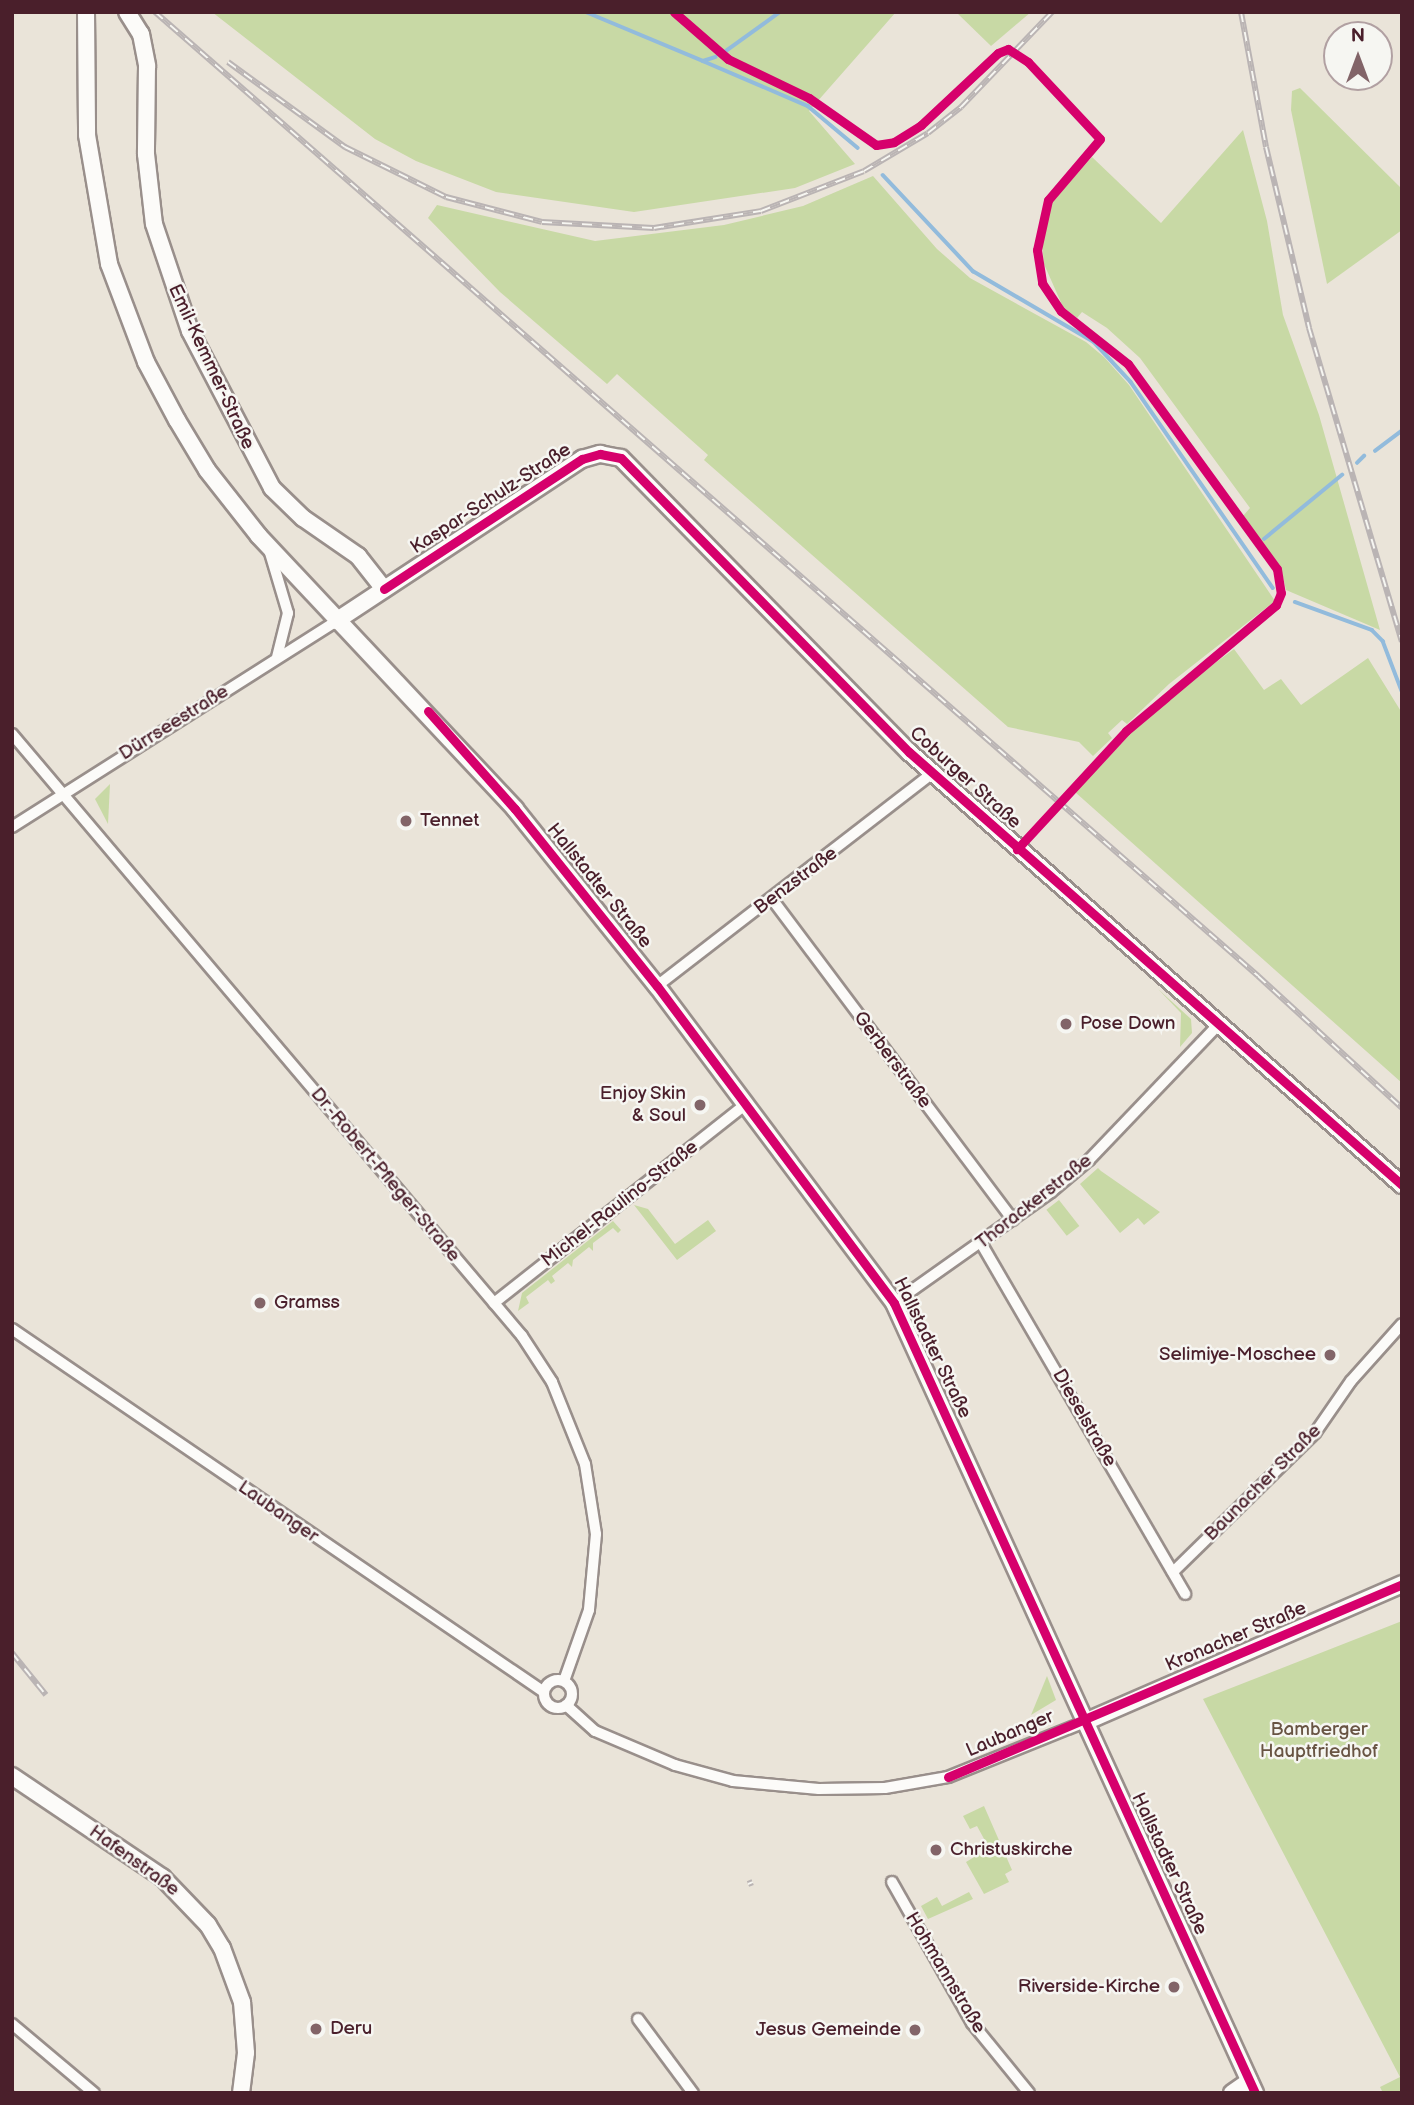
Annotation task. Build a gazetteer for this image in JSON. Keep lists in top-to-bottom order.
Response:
{
  "streets": {
    "street": [
      "Emil-Kemmer-Straße",
      "Kaspar-Schulz-Straße",
      "Dürrseestraße",
      "Coburger Straße",
      "Benzstraße",
      "Hallstadter Straße",
      "Gerberstraße",
      "Dr.-Robert-Pfleger-Straße",
      "Thorackerstraße",
      "Michel-Raulino-Straße",
      "Dieselstraße",
      "Baunacher Straße",
      "Laubanger",
      "Kronacher Straße",
      "Hafenstraße",
      "Hohmannstraße"
    ]
  },
  "crossings": [
    ["Emil-Kemmer-Straße", "Kaspar-Schulz-Straße"],
    ["Kaspar-Schulz-Straße", "Dürrseestraße"],
    ["Kaspar-Schulz-Straße", "Coburger Straße"],
    ["Kaspar-Schulz-Straße", "Hallstadter Straße"],
    ["Dürrseestraße", "Hallstadter Straße"],
    ["Dürrseestraße", "Dr.-Robert-Pfleger-Straße"],
    ["Coburger Straße", "Benzstraße"],
    ["Coburger Straße", "Thorackerstraße"],
    ["Benzstraße", "Hallstadter Straße"],
    ["Benzstraße", "Gerberstraße"],
    ["Hallstadter Straße", "Thorackerstraße"],
    ["Hallstadter Straße", "Michel-Raulino-Straße"],
    ["Hallstadter Straße", "Laubanger"],
    ["Hallstadter Straße", "Kronacher Straße"],
    ["Gerberstraße", "Thorackerstraße"],
    ["Dr.-Robert-Pfleger-Straße", "Michel-Raulino-Straße"],
    ["Dr.-Robert-Pfleger-Straße", "Laubanger"],
    ["Thorackerstraße", "Dieselstraße"],
    ["Dieselstraße", "Baunacher Straße"],
    ["Laubanger", "Kronacher Straße"]
  ],
  "parks": ["Bamberger Hauptfriedhof"],
  "places": [
    "Tennet",
    "Pose Down",
    "Enjoy Skin & Soul",
    "Gramss",
    "Selimiye-Moschee",
    "Christuskirche",
    "Riverside-Kirche",
    "Deru",
    "Jesus Gemeinde"
  ],
  "north": "top"
}
